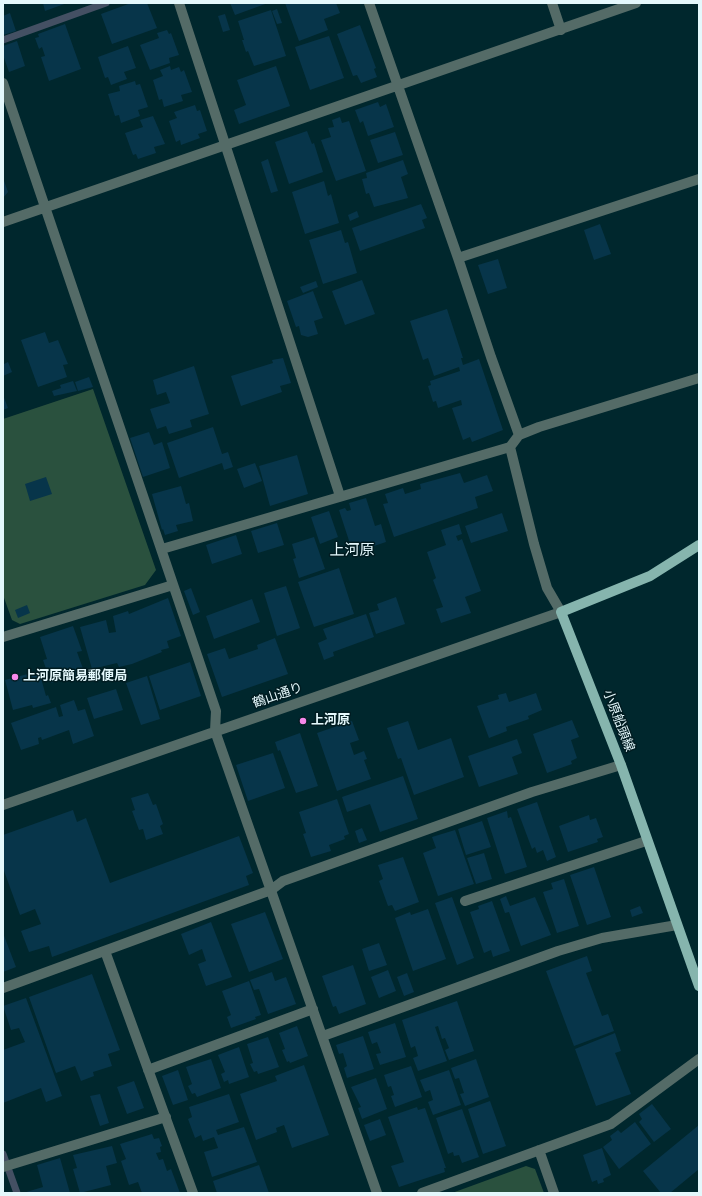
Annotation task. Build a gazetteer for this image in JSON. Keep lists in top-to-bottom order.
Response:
{
  "streets": {
    "main road": ["小原船頭線"],
    "street": ["鶴山通り"]
  },
  "crossings": [
    ["鶴山通り", "小原船頭線"]
  ],
  "districts": ["上河原"],
  "places": ["上河原簡易郵便局", "上河原"]
}
